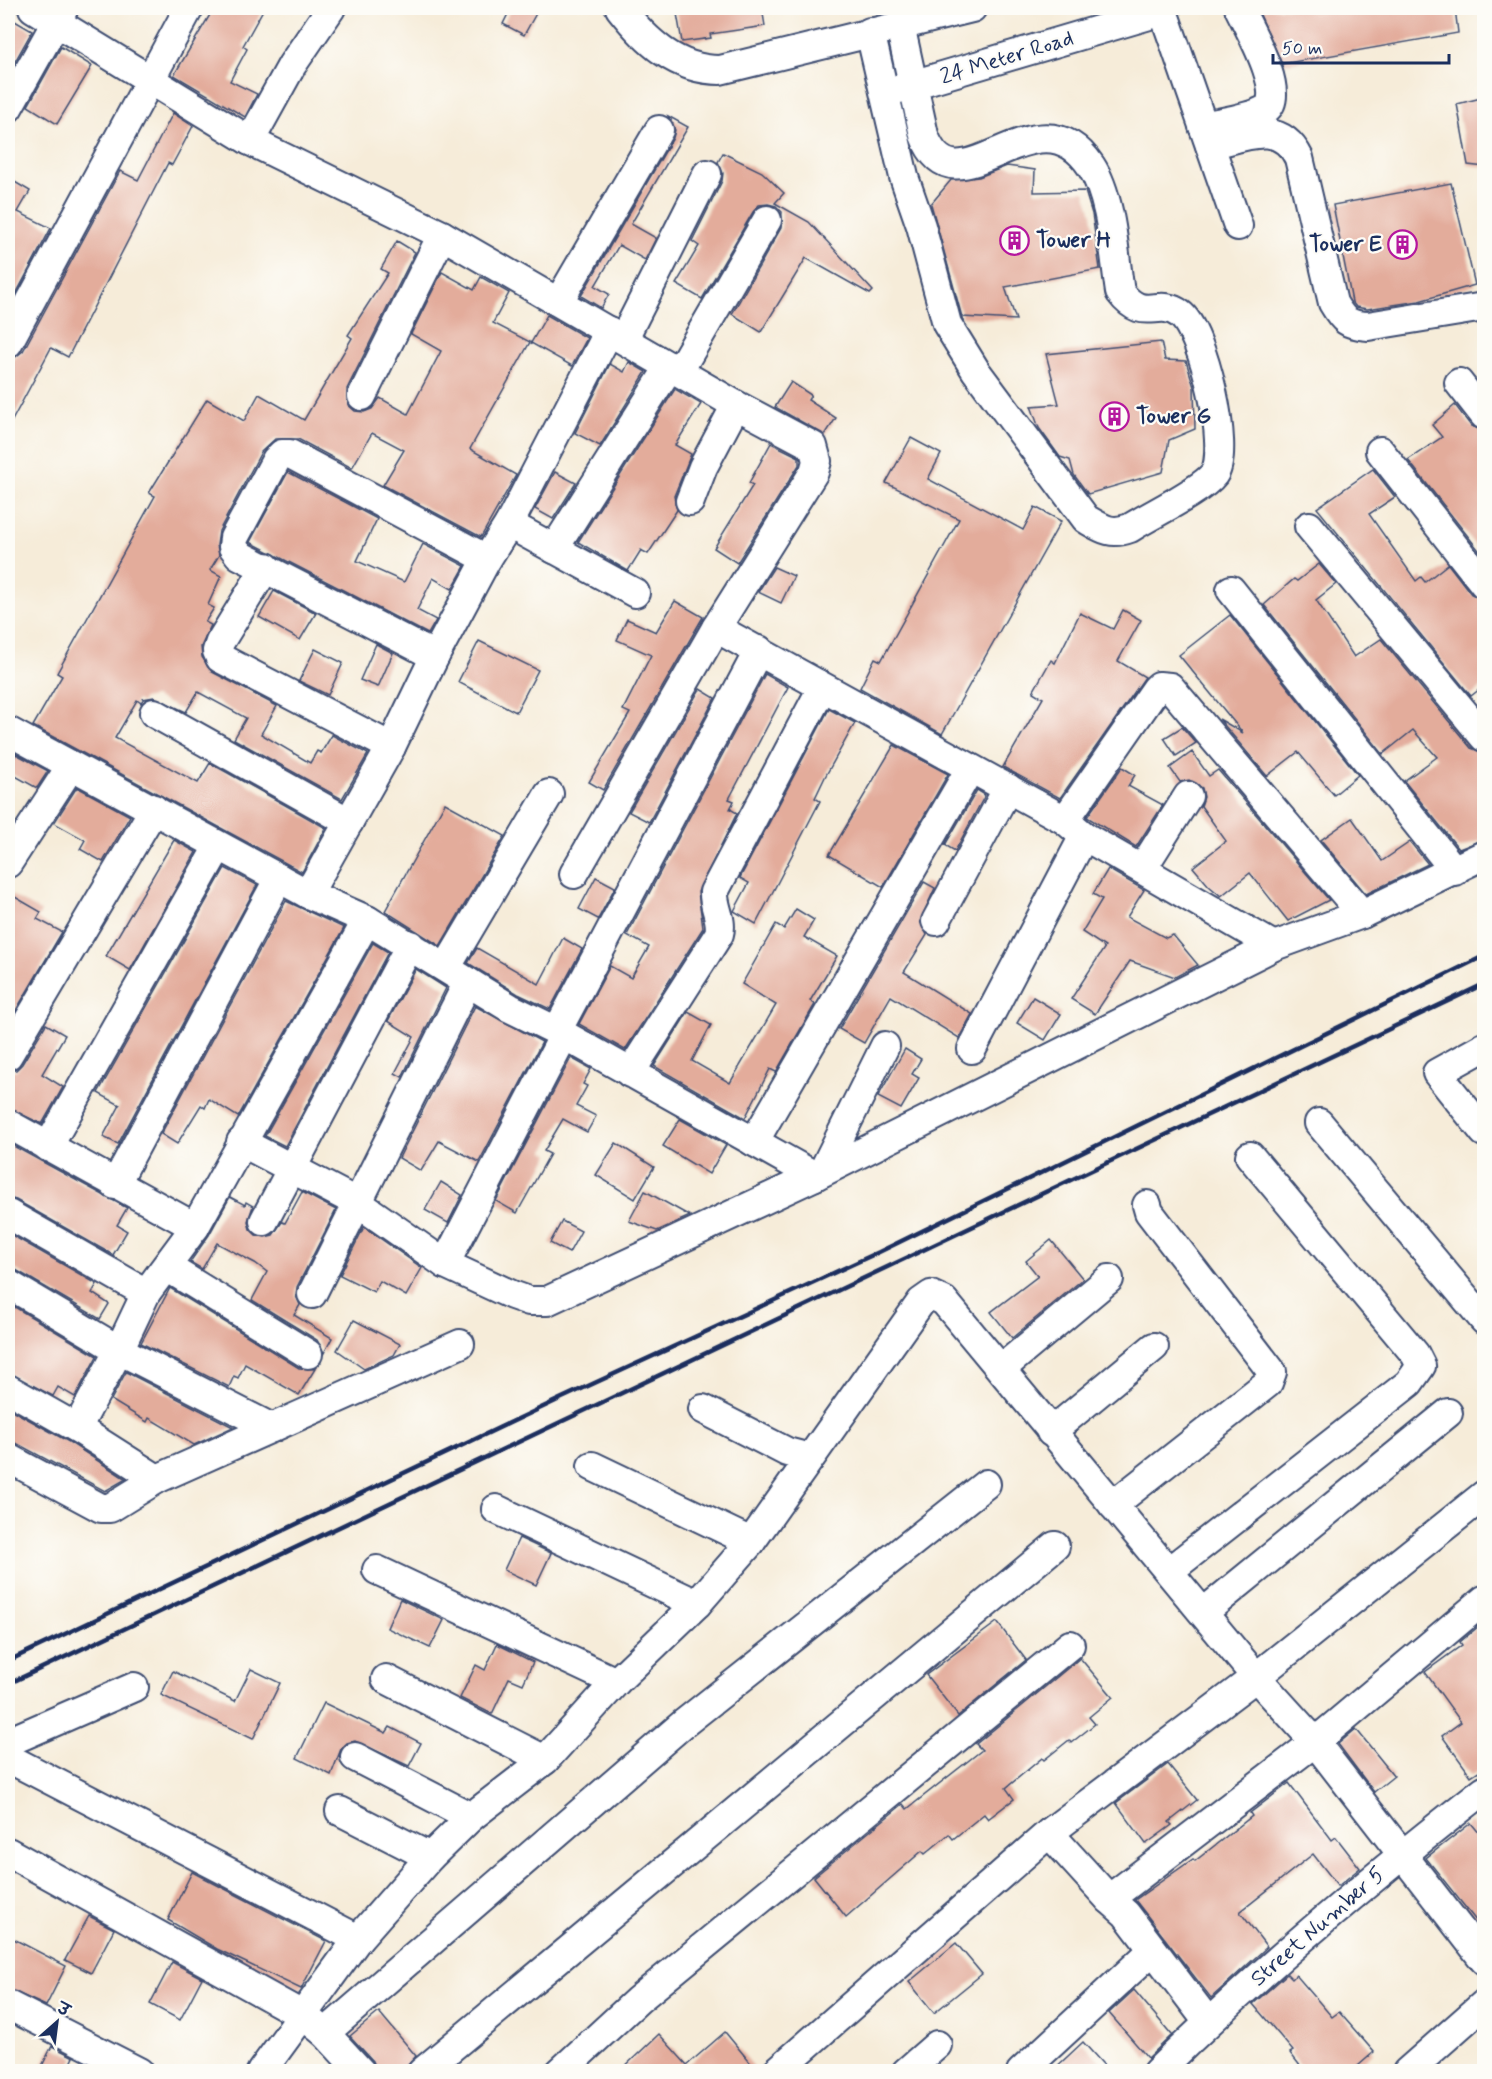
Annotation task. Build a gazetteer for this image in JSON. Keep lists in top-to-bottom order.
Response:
{
  "streets": {
    "street": ["24 Meter Road", "Street Number 5"]
  },
  "places": {
    "building": ["Tower H", "Tower E", "Tower G"]
  },
  "scale_bar": "50 m",
  "north": "top right"
}
